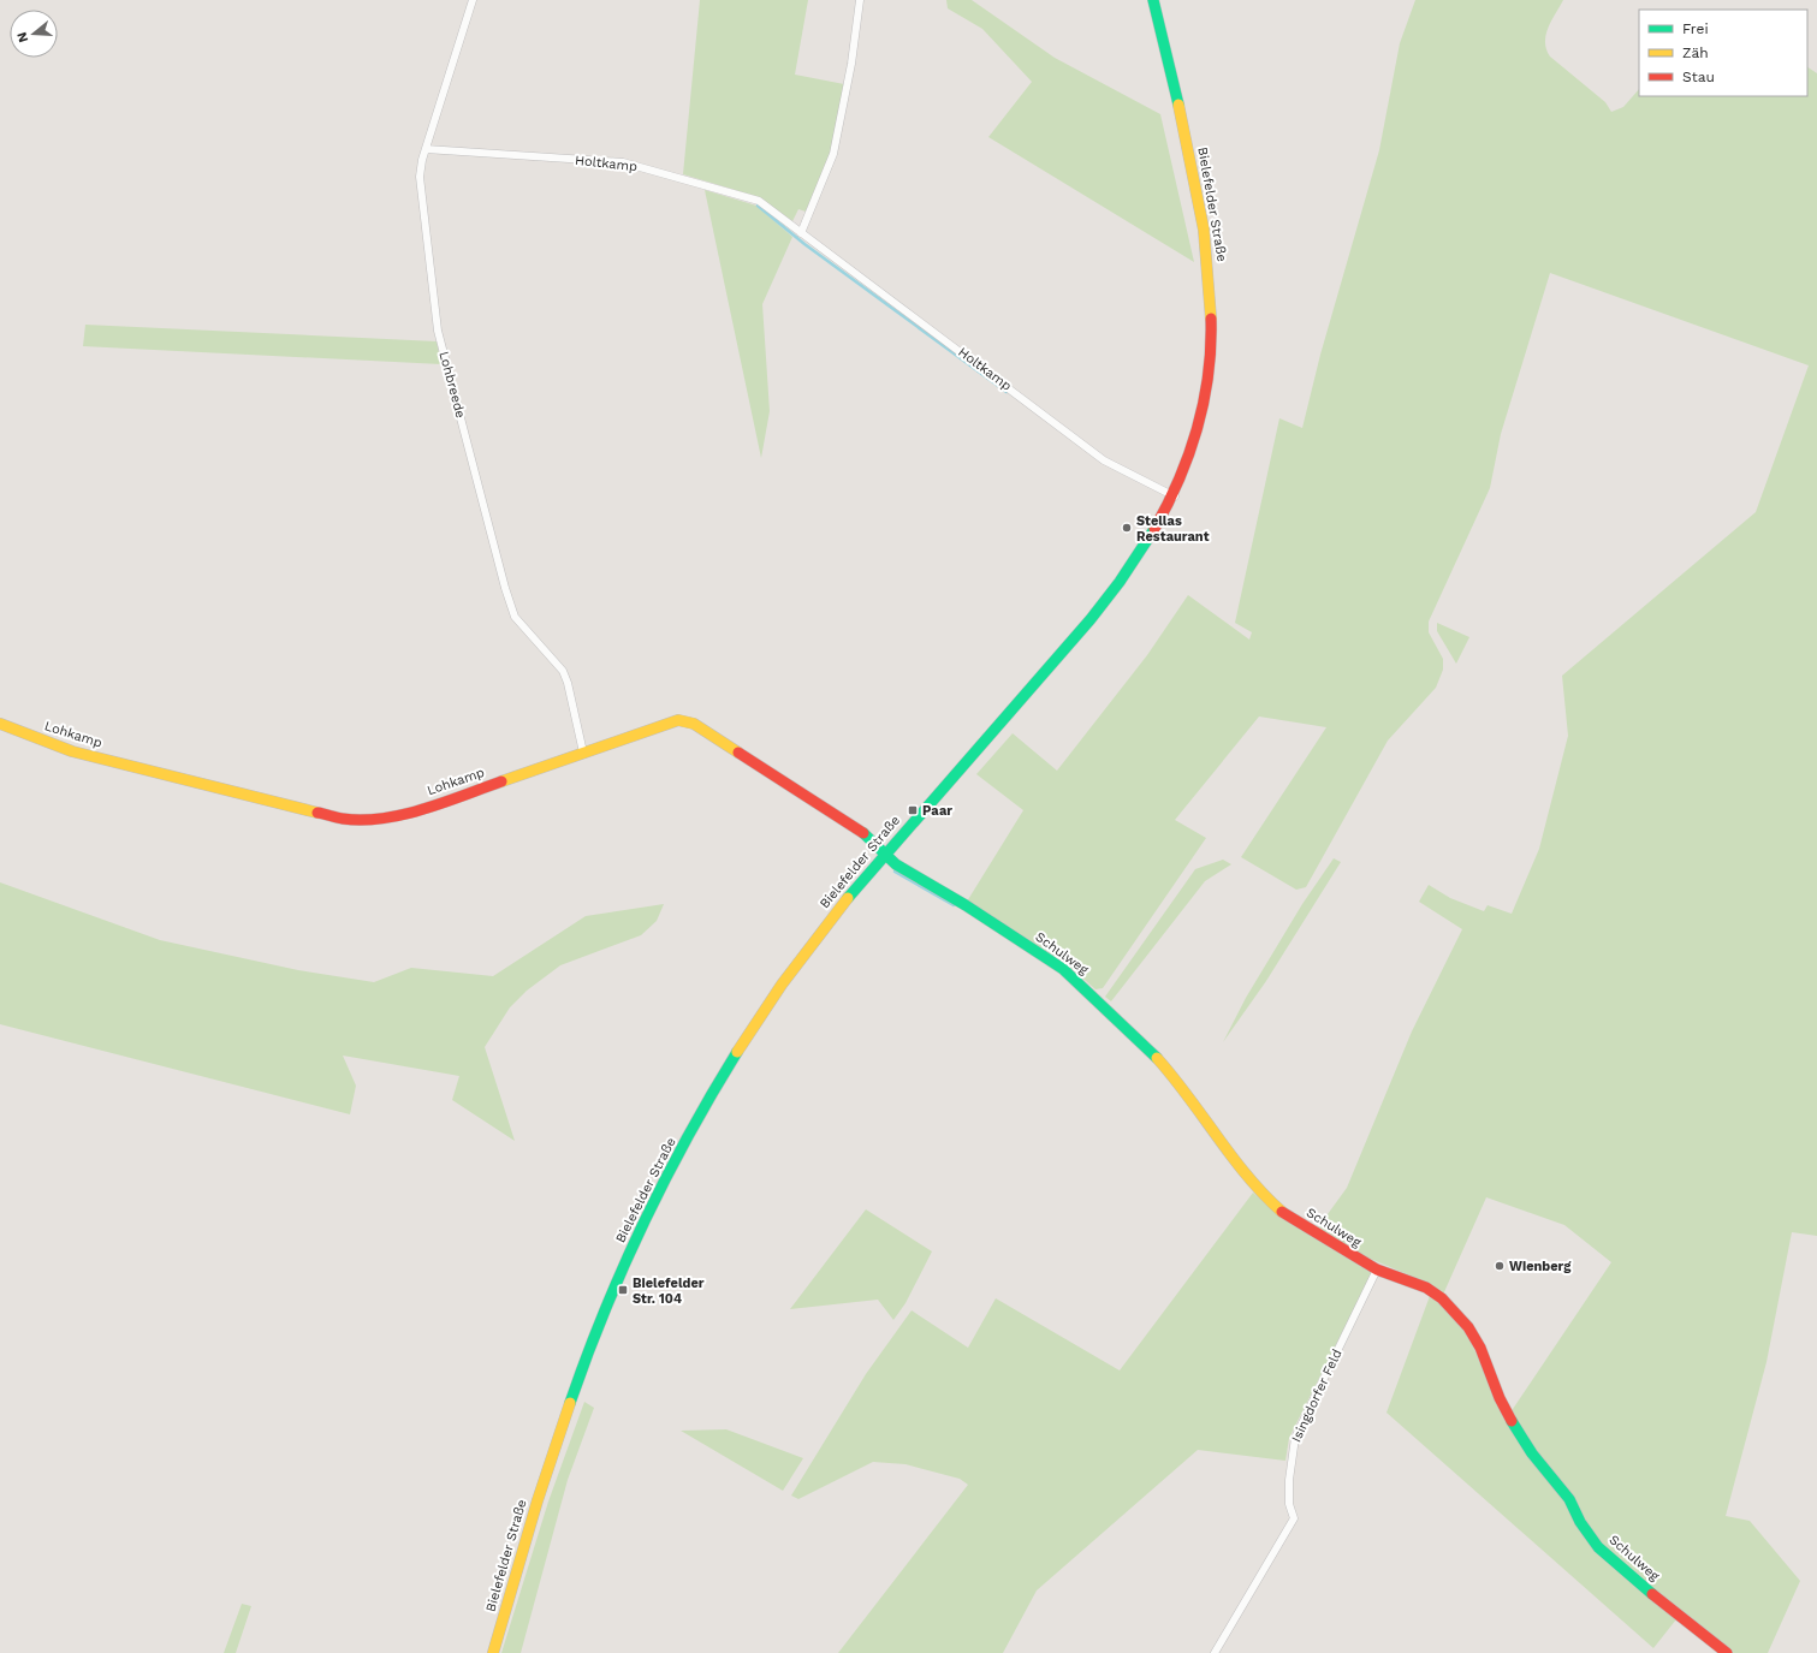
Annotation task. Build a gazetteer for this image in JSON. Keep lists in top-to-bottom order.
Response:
{
  "streets": {
    "street": [
      "Holtkamp",
      "Bielefelder Straße",
      "Lohbreede",
      "Lohkamp",
      "Schulweg",
      "Isingdorfer Feld"
    ]
  },
  "crossings": [
    ["Holtkamp", "Bielefelder Straße"],
    ["Holtkamp", "Lohbreede"],
    ["Bielefelder Straße", "Lohkamp"],
    ["Bielefelder Straße", "Schulweg"],
    ["Lohbreede", "Lohkamp"],
    ["Lohkamp", "Schulweg"],
    ["Schulweg", "Isingdorfer Feld"]
  ],
  "places": {
    "other": ["Stellas Restaurant", "Wienberg"],
    "transit": ["Paar", "Bielefelder Str. 104"]
  },
  "legend": ["Frei", "Zäh", "Stau"],
  "north": "left"
}
